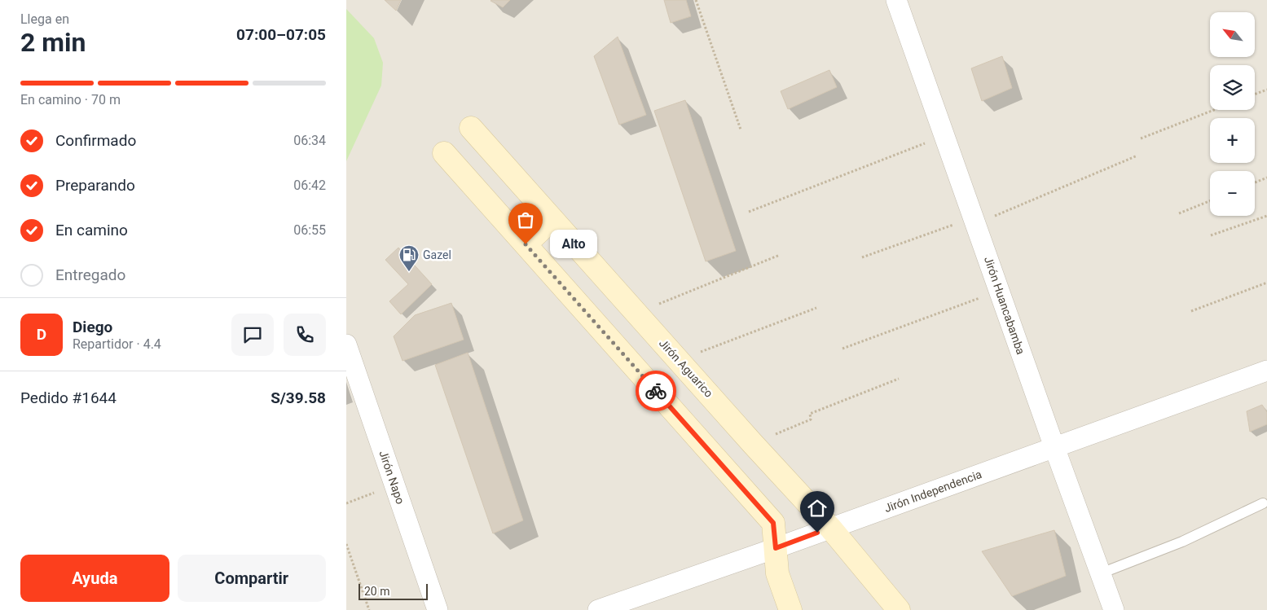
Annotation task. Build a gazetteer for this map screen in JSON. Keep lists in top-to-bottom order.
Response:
{
  "streets": {
    "street": [
      "Jirón Huancabamba",
      "Jirón Aguarico",
      "Jirón Napo",
      "Jirón Independencia"
    ]
  },
  "crossings": [
    ["Jirón Huancabamba", "Jirón Independencia"],
    ["Jirón Aguarico", "Jirón Independencia"]
  ],
  "places": {
    "other": ["Alto"],
    "fuel station": ["Gazel"]
  },
  "scale_bar": "20 m",
  "north": "top left",
  "page": {
    "heading": ["2 min", "Llega en", "07:00–07:05"],
    "panel": [
      "Diego",
      "Repartidor · 4.4",
      "Pedido #1644",
      "S/39.58"
    ],
    "map_buttons": ["+", "−"],
    "bar": "En camino · 70 m",
    "list": [
      ["Confirmado", "06:34"],
      ["Preparando", "06:42"],
      ["En camino", "06:55"],
      "Entregado"
    ],
    "bubble": "Alto",
    "round": "D",
    "buttons": ["Ayuda", "Compartir"],
    "scale": "20 m"
  }
}
